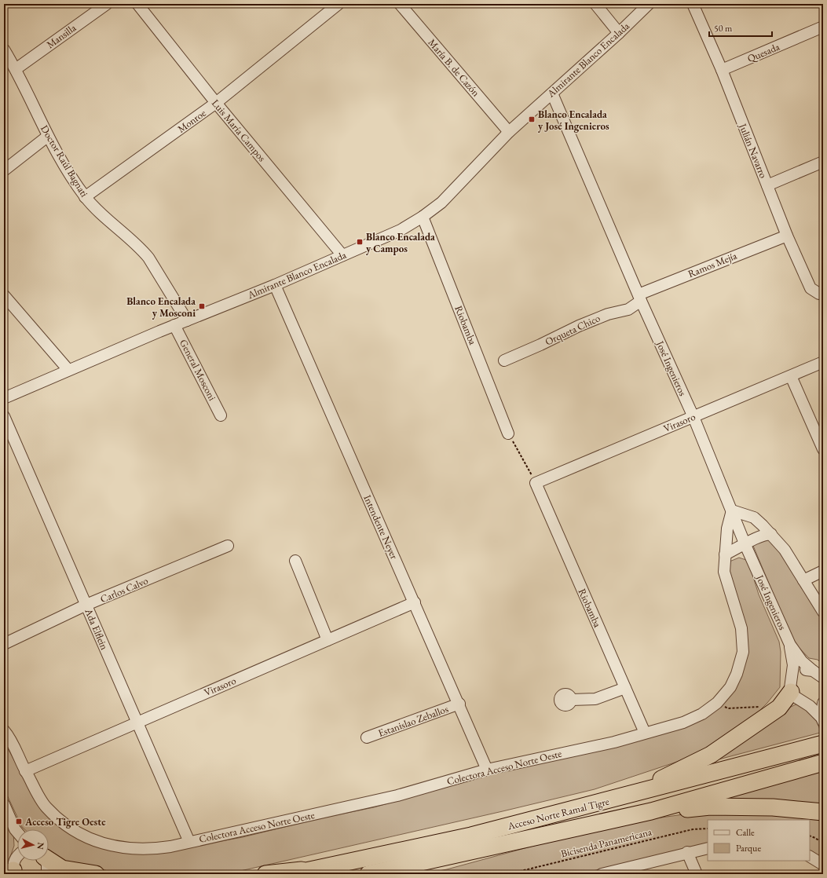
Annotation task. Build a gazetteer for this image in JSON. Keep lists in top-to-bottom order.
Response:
{
  "streets": {
    "highway": ["Acceso Norte Ramal Tigre"],
    "street": [
      "Mansilla",
      "Quesada",
      "Almirante Blanco Encalada",
      "María B. de Cazón",
      "Monroe",
      "Luis María Campos",
      "Julián Navarro",
      "Doctor Raúl Bagnati",
      "Ramos Mejía",
      "Riobamba",
      "Orqueta Chico",
      "José Ingenieros",
      "General Mosconi",
      "Virasoro",
      "Intendente Neyer",
      "Carlos Calvo",
      "Ada Elflein",
      "Estanislao Zeballos",
      "Colectora Acceso Norte Oeste"
    ],
    "path": ["Bicisenda Panamericana"]
  },
  "crossings": [
    ["Mansilla", "Doctor Raúl Bagnati"],
    ["Quesada", "Julián Navarro"],
    ["Almirante Blanco Encalada", "María B. de Cazón"],
    ["Almirante Blanco Encalada", "Luis María Campos"],
    ["Almirante Blanco Encalada", "Doctor Raúl Bagnati"],
    ["Almirante Blanco Encalada", "Riobamba"],
    ["Almirante Blanco Encalada", "José Ingenieros"],
    ["Almirante Blanco Encalada", "General Mosconi"],
    ["Almirante Blanco Encalada", "Intendente Neyer"],
    ["Monroe", "Luis María Campos"],
    ["Monroe", "Doctor Raúl Bagnati"],
    ["Julián Navarro", "Ramos Mejía"],
    ["Ramos Mejía", "Orqueta Chico"],
    ["Ramos Mejía", "José Ingenieros"],
    ["Riobamba", "Virasoro"],
    ["Riobamba", "Colectora Acceso Norte Oeste"],
    ["Orqueta Chico", "José Ingenieros"],
    ["José Ingenieros", "Virasoro"],
    ["José Ingenieros", "Colectora Acceso Norte Oeste"],
    ["Virasoro", "Intendente Neyer"],
    ["Virasoro", "Ada Elflein"],
    ["Virasoro", "Colectora Acceso Norte Oeste"],
    ["Intendente Neyer", "Estanislao Zeballos"],
    ["Intendente Neyer", "Colectora Acceso Norte Oeste"],
    ["Carlos Calvo", "Ada Elflein"],
    ["Ada Elflein", "Colectora Acceso Norte Oeste"]
  ],
  "places": {
    "transit": [
      "Blanco Encalada y José Ingenieros",
      "Blanco Encalada y Campos",
      "Blanco Encalada y Mosconi",
      "Acceso Tigre Oeste"
    ]
  },
  "legend": ["Calle", "Parque"],
  "scale_bar": "50 m",
  "north": "right"
}
